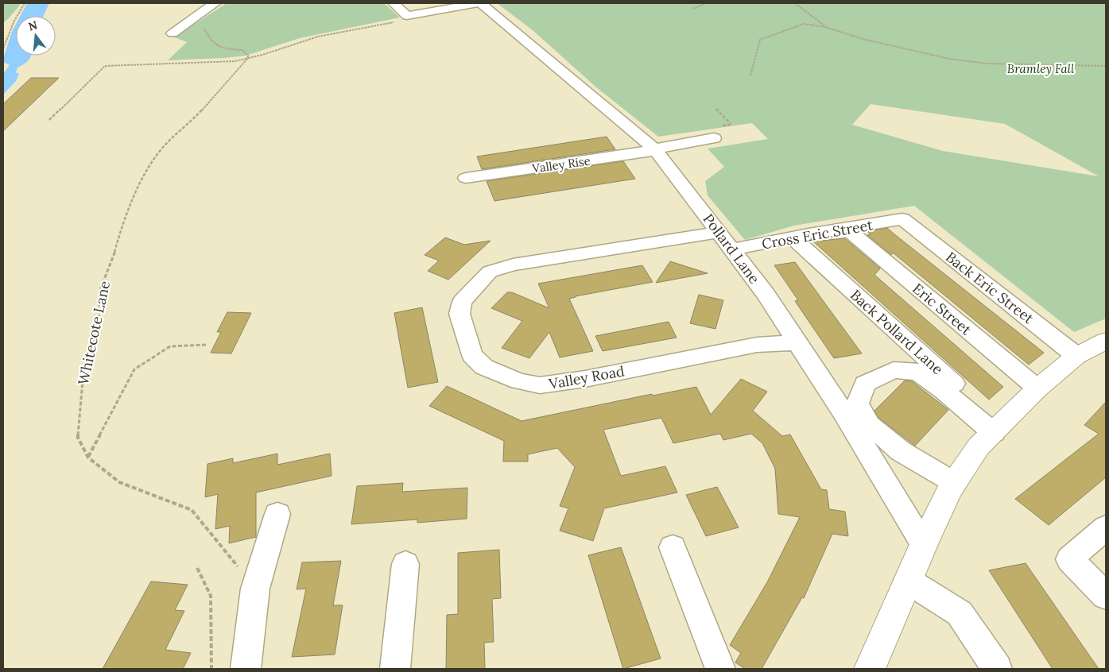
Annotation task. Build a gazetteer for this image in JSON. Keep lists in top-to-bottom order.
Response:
{
  "streets": {
    "street": [
      "Valley Rise",
      "Cross Eric Street",
      "Pollard Lane",
      "Back Eric Street",
      "Eric Street",
      "Back Pollard Lane",
      "Valley Road"
    ],
    "path": ["Whitecote Lane"]
  },
  "crossings": [
    ["Valley Rise", "Pollard Lane"],
    ["Cross Eric Street", "Pollard Lane"],
    ["Cross Eric Street", "Back Eric Street"],
    ["Cross Eric Street", "Eric Street"],
    ["Cross Eric Street", "Back Pollard Lane"],
    ["Pollard Lane", "Valley Road"]
  ],
  "parks": ["Bramley Fall"],
  "north": "top"
}
